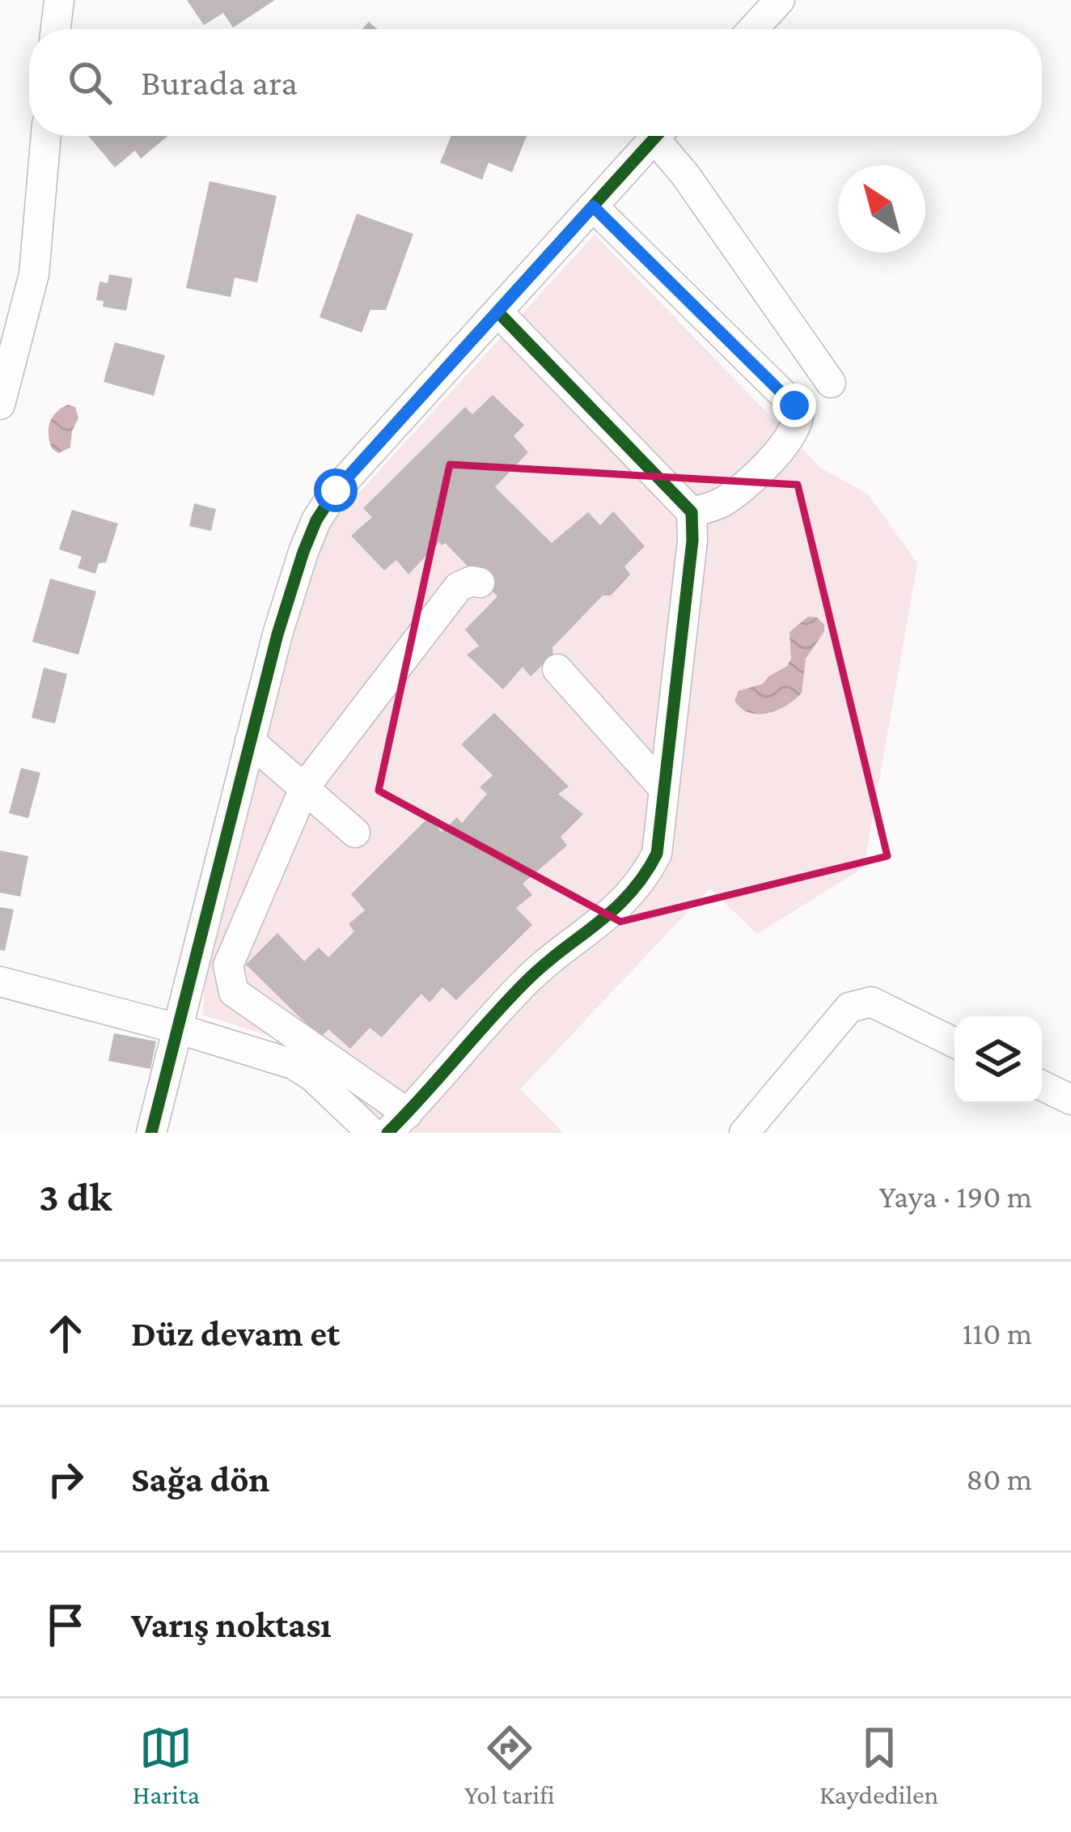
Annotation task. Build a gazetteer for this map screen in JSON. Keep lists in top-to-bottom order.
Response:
{
  "north": "top left",
  "page": {
    "search": "Burada ara",
    "heading": ["3 dk", "Yaya · 190 m"],
    "list": [
      ["Düz devam et", "110 m"],
      ["Sağa dön", "80 m"],
      "Varış noktası"
    ],
    "nav": ["Harita", "Yol tarifi", "Kaydedilen"]
  }
}
